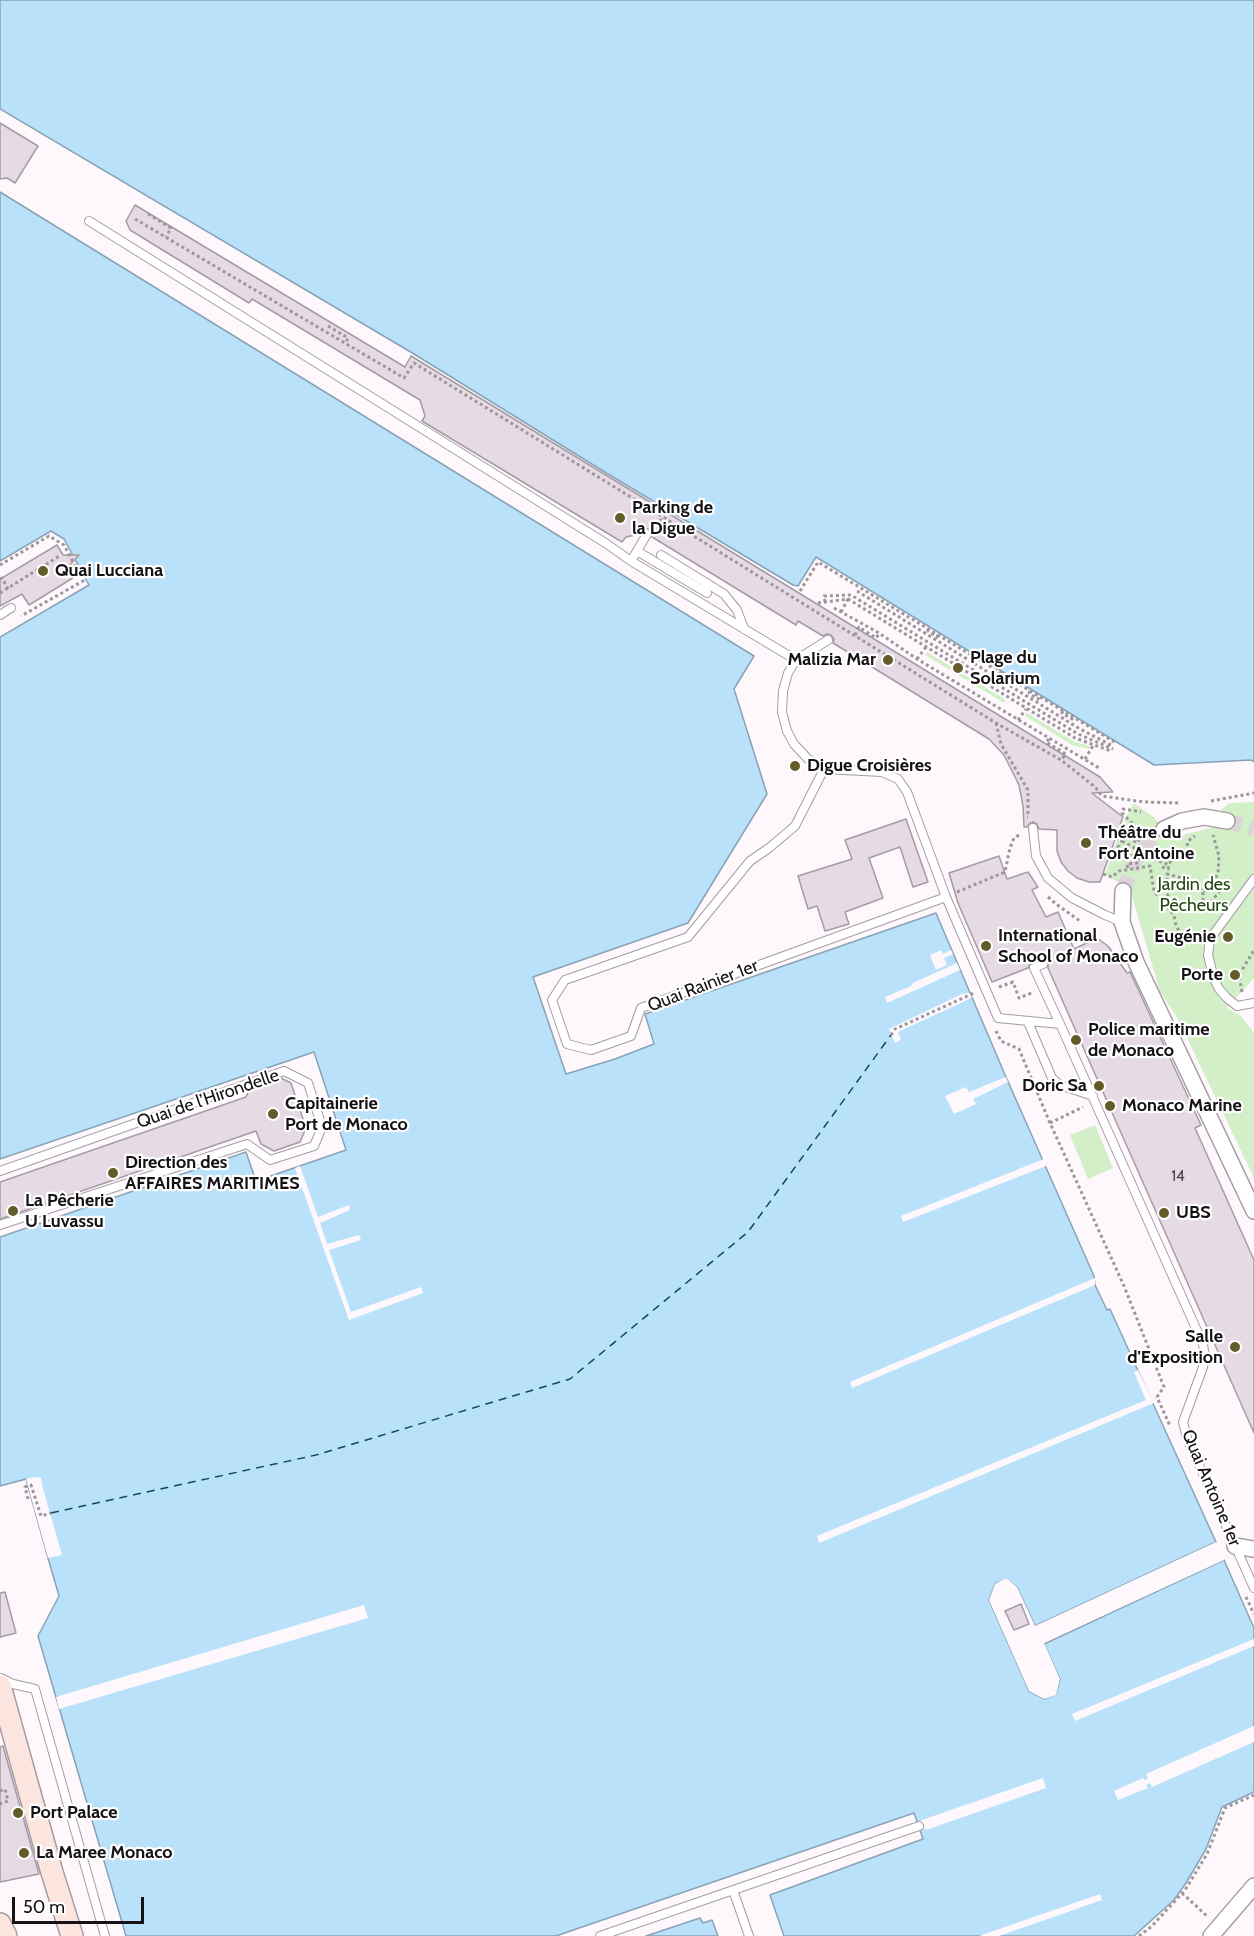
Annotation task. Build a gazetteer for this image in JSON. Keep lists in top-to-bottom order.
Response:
{
  "streets": {
    "lane": ["Quai Rainier 1er", "Quai de l’Hirondelle", "Quai Antoine 1er"]
  },
  "parks": ["Jardin des Pêcheurs"],
  "places": [
    "Parking de la Digue",
    "Quai Lucciana",
    "Malizia Mar",
    "Plage du Solarium",
    "Digue Croisières",
    "Théâtre du Fort Antoine",
    "Eugénie",
    "International School of Monaco",
    "Porte",
    "Police maritime de Monaco",
    "Doric Sa",
    "Monaco Marine",
    "Capitainerie Port de Monaco",
    "Direction des AFFAIRES MARITIMES",
    "La Pêcherie U Luvassu",
    "UBS",
    "Salle d'Exposition",
    "Port Palace",
    "La Maree Monaco"
  ],
  "house_numbers": ["14"],
  "scale_bar": "50 m"
}
